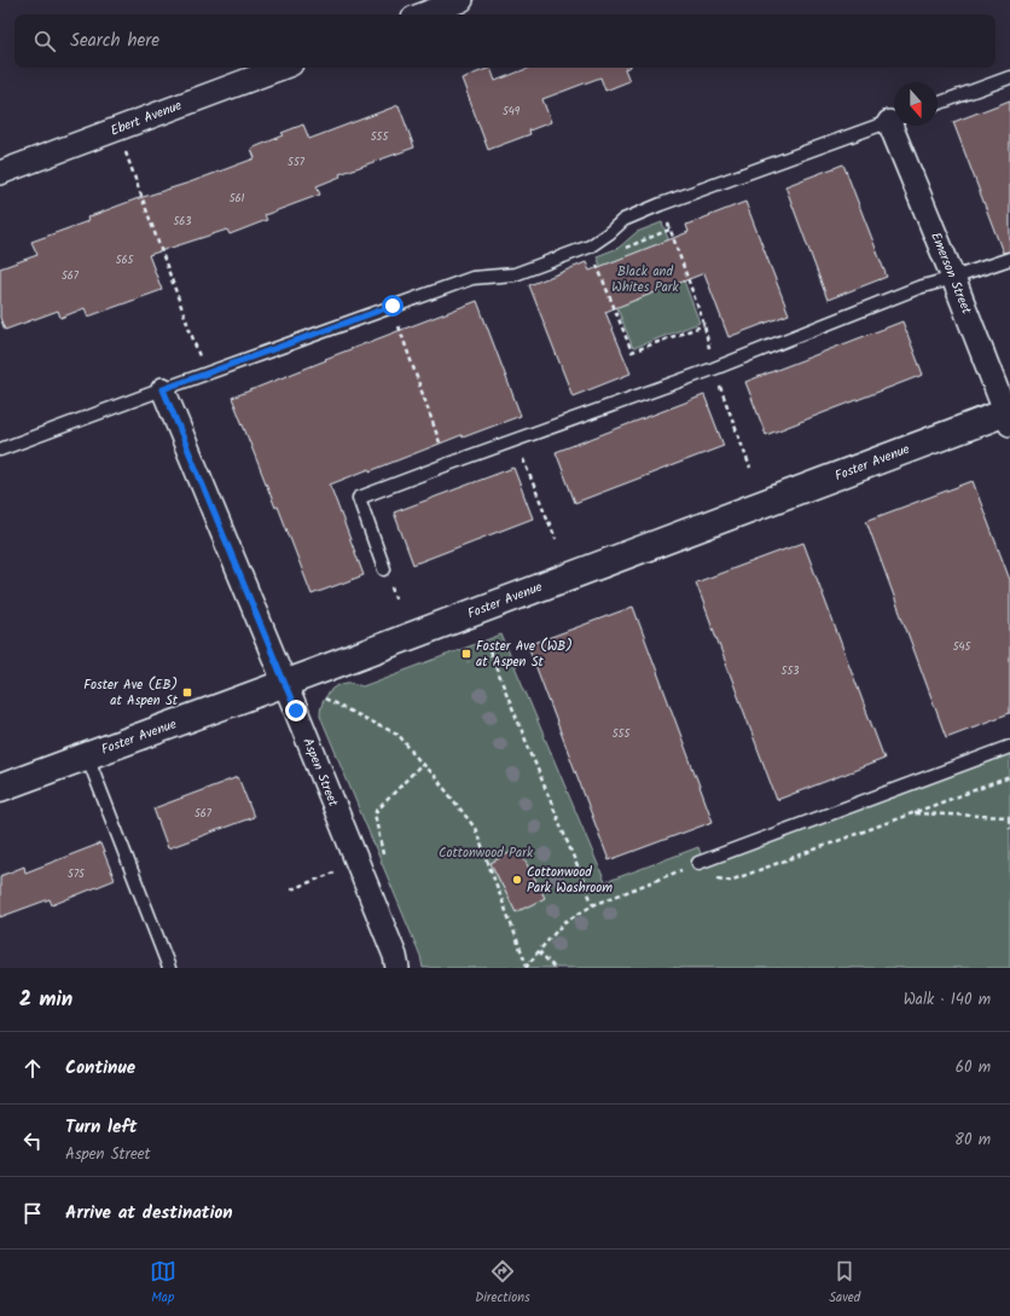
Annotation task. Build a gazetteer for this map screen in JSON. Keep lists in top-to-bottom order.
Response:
{
  "streets": {
    "street": [
      "Ebert Avenue",
      "Emerson Street",
      "Foster Avenue",
      "Aspen Street"
    ]
  },
  "crossings": [
    ["Emerson Street", "Foster Avenue"],
    ["Foster Avenue", "Aspen Street"]
  ],
  "parks": ["Black and Whites Park", "Cottonwood Park"],
  "places": {
    "transit": ["Foster Ave (WB) at Aspen St", "Foster Ave (EB) at Aspen St"],
    "other": ["Cottonwood Park Washroom"]
  },
  "house_numbers": [
    "549",
    "555",
    "557",
    "561",
    "563",
    "565",
    "567",
    "545",
    "553",
    "555",
    "567",
    "575"
  ],
  "north": "bottom",
  "page": {
    "search": "Search here",
    "heading": ["2 min", "Walk · 140 m"],
    "list": [
      ["Continue", "60 m"],
      ["Turn left", "Aspen Street", "80 m"],
      "Arrive at destination"
    ],
    "nav": ["Map", "Directions", "Saved"]
  }
}
